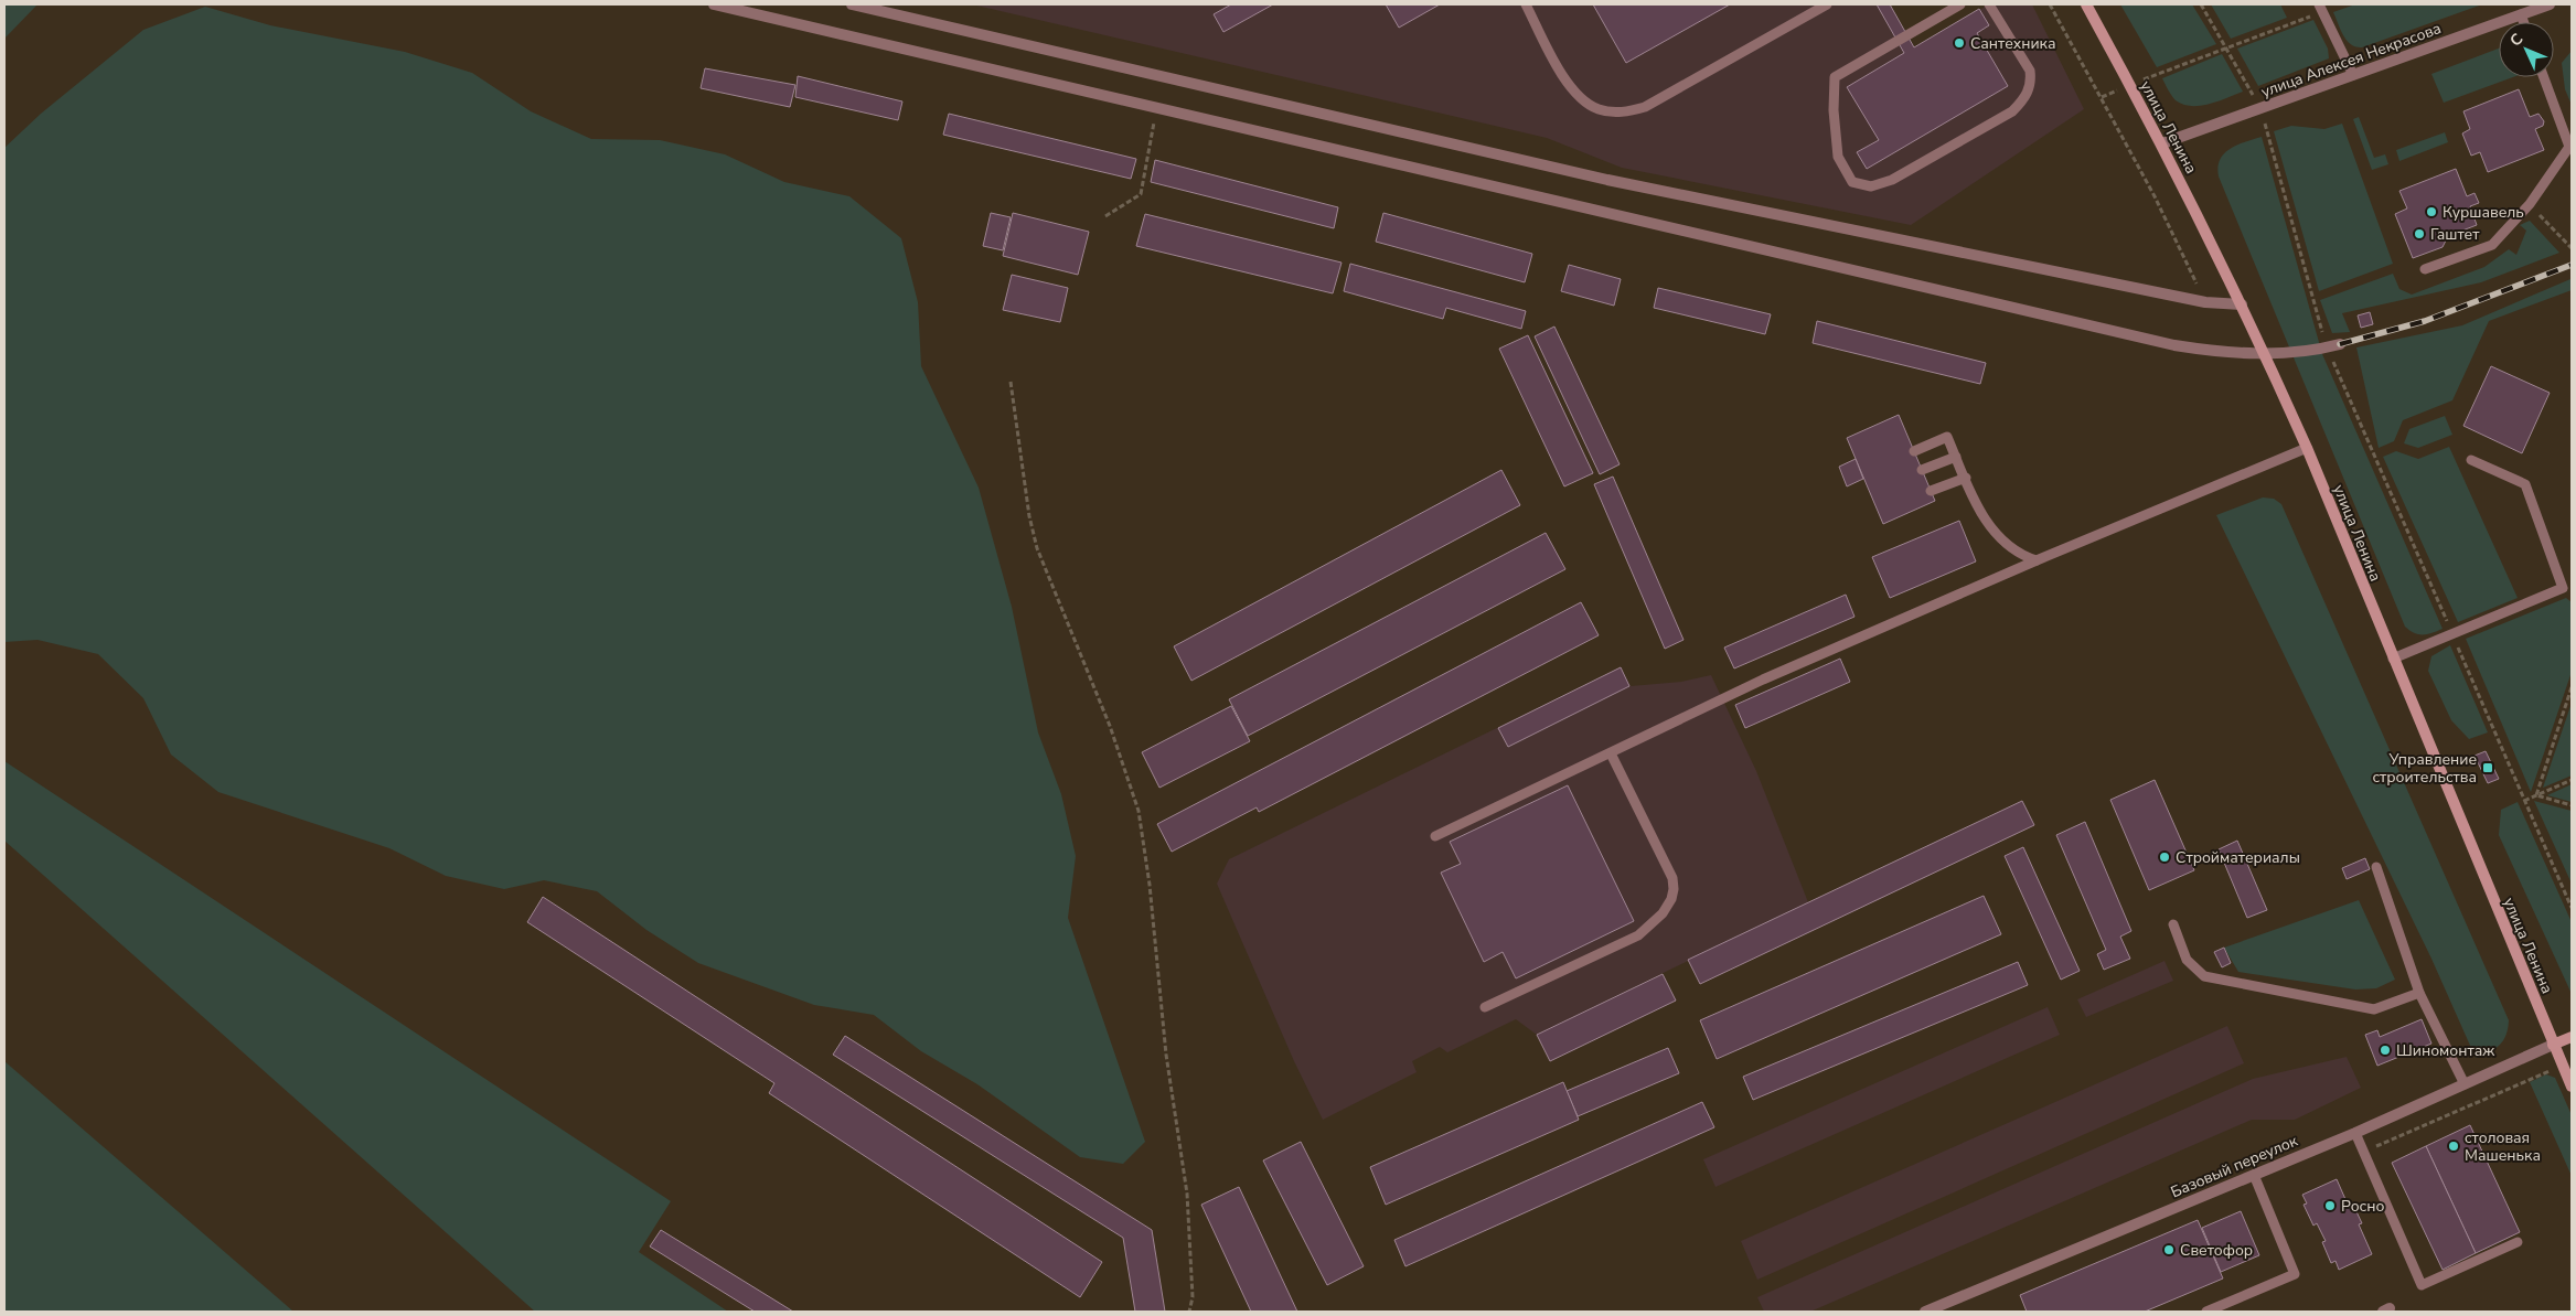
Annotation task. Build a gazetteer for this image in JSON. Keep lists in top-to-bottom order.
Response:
{
  "streets": {
    "main road": ["улица Ленина"],
    "street": ["улица Алексея Некрасова", "Базовый переулок"]
  },
  "crossings": [
    ["улица Алексея Некрасова", "улица Ленина"],
    ["улица Ленина", "Базовый переулок"]
  ],
  "places": {
    "other": [
      "Сантехника",
      "Куршавель",
      "Гаштет",
      "Стройматериалы",
      "Шиномонтаж",
      "cтоловая Машенька",
      "Росно",
      "Светофор"
    ],
    "transit": ["Управление строительства"]
  },
  "north": "top left"
}
